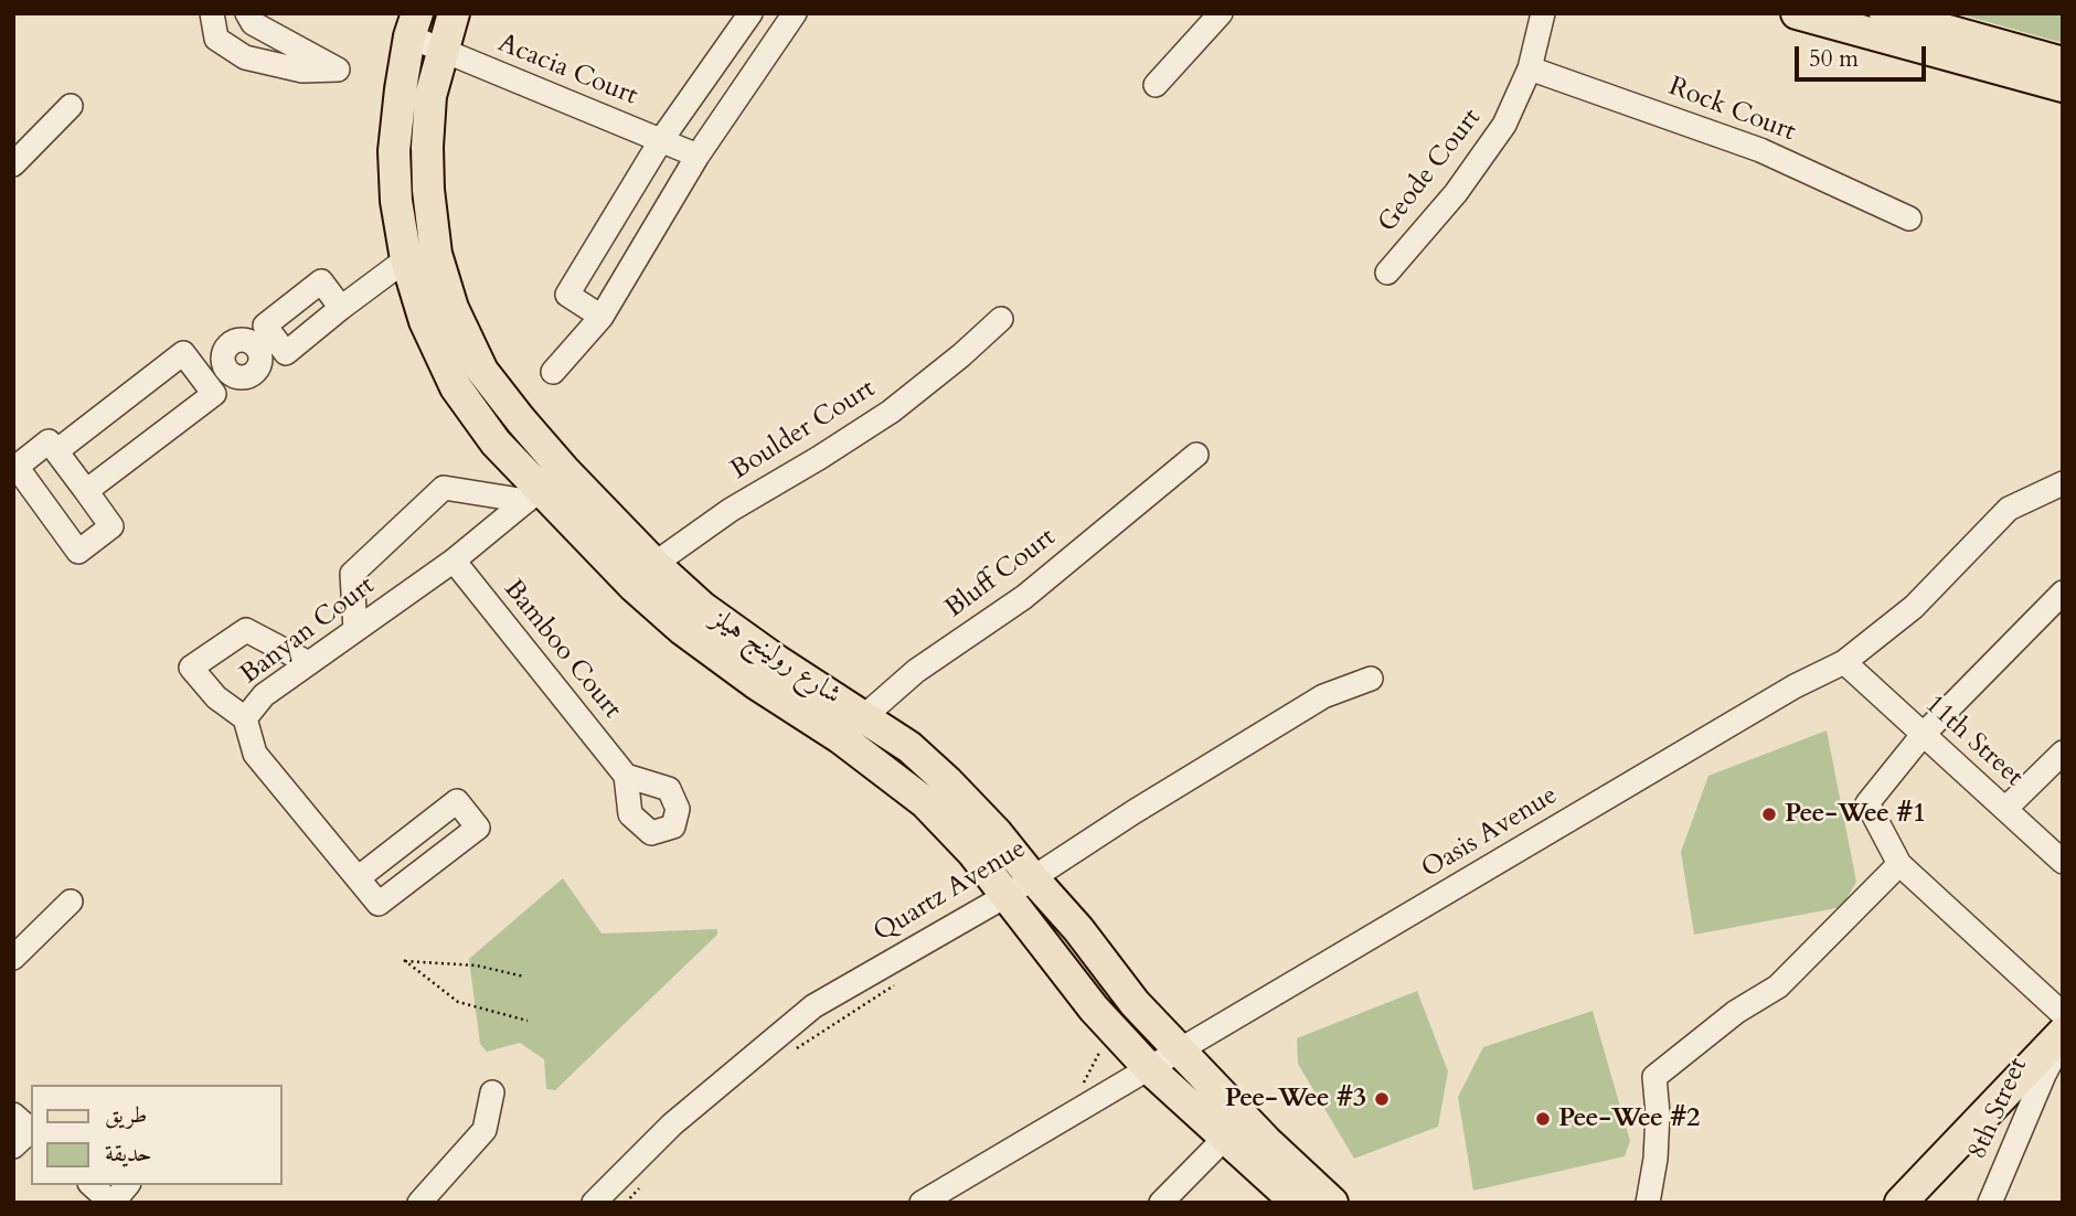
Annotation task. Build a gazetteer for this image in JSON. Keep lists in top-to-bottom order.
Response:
{
  "streets": {
    "main road": ["شارع رولينج هيلز"],
    "street": [
      "Acacia Court",
      "Rock Court",
      "Geode Court",
      "Boulder Court",
      "Bluff Court",
      "Banyan Court",
      "Bamboo Court",
      "11th Street",
      "Oasis Avenue",
      "Quartz Avenue",
      "8th Street"
    ]
  },
  "crossings": [
    ["Acacia Court", "شارع رولينج هيلز"],
    ["Rock Court", "Geode Court"],
    ["Boulder Court", "شارع رولينج هيلز"],
    ["Bluff Court", "شارع رولينج هيلز"],
    ["Banyan Court", "Bamboo Court"],
    ["Banyan Court", "شارع رولينج هيلز"],
    ["شارع رولينج هيلز", "Oasis Avenue"],
    ["شارع رولينج هيلز", "Quartz Avenue"],
    ["11th Street", "Oasis Avenue"]
  ],
  "places": ["Pee-Wee #1", "Pee-Wee #3", "Pee-Wee #2"],
  "legend": ["طريق", "حديقة"],
  "scale_bar": "50 m"
}
